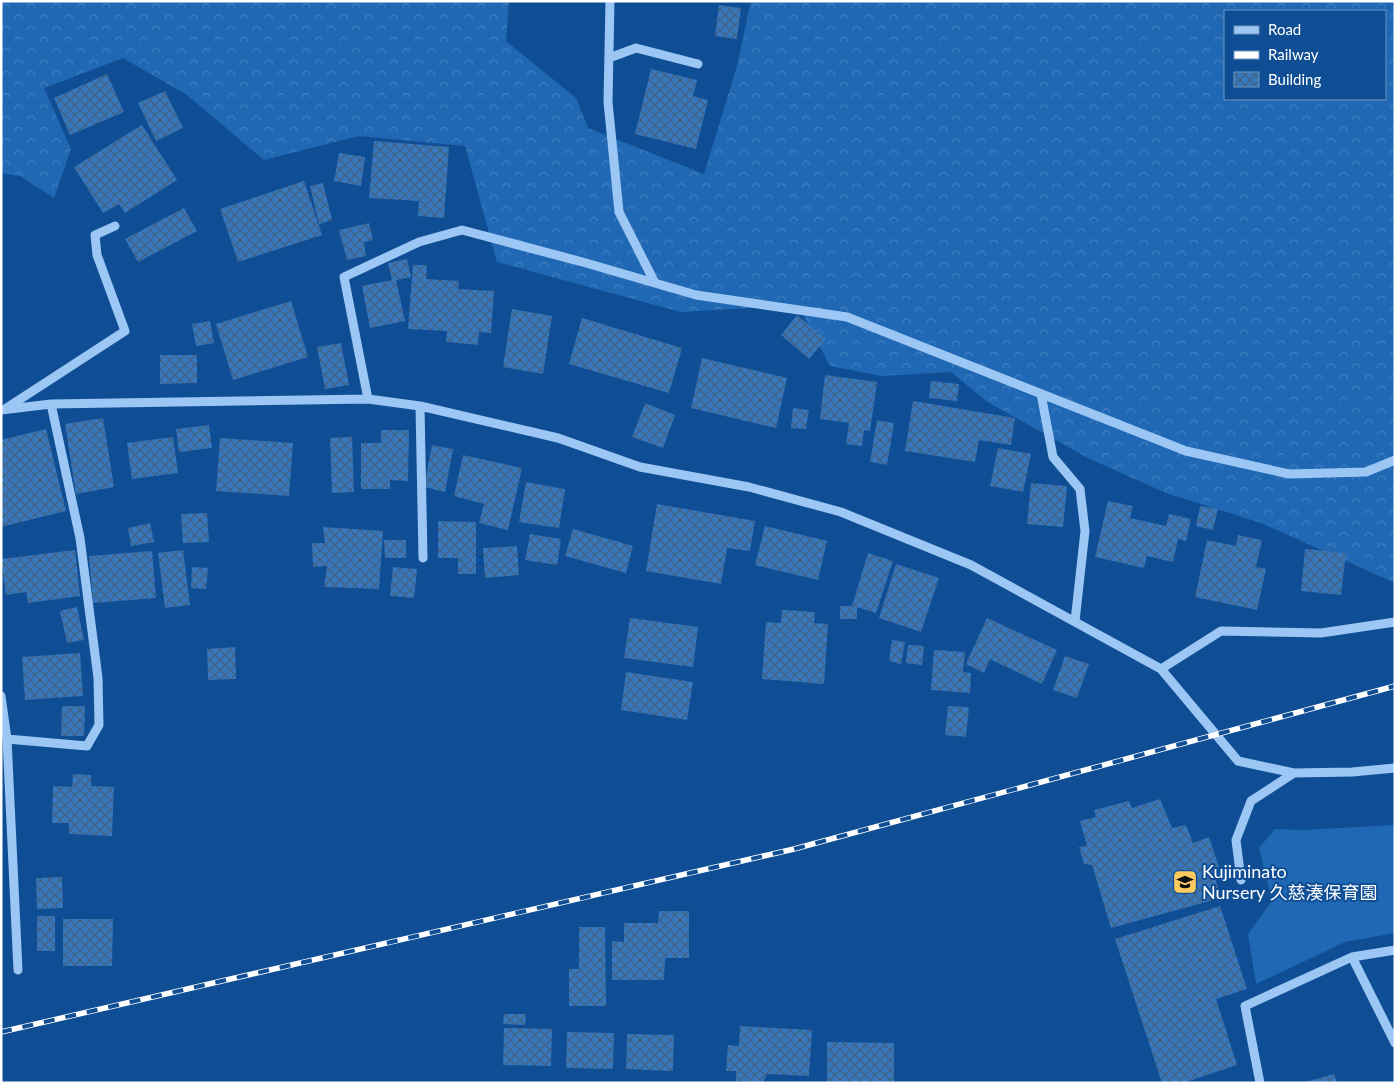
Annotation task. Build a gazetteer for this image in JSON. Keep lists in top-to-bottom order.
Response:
{
  "places": {
    "school or university": ["Kujiminato Nursery 久慈湊保育園"]
  },
  "legend": ["Road", "Railway", "Building"]
}
